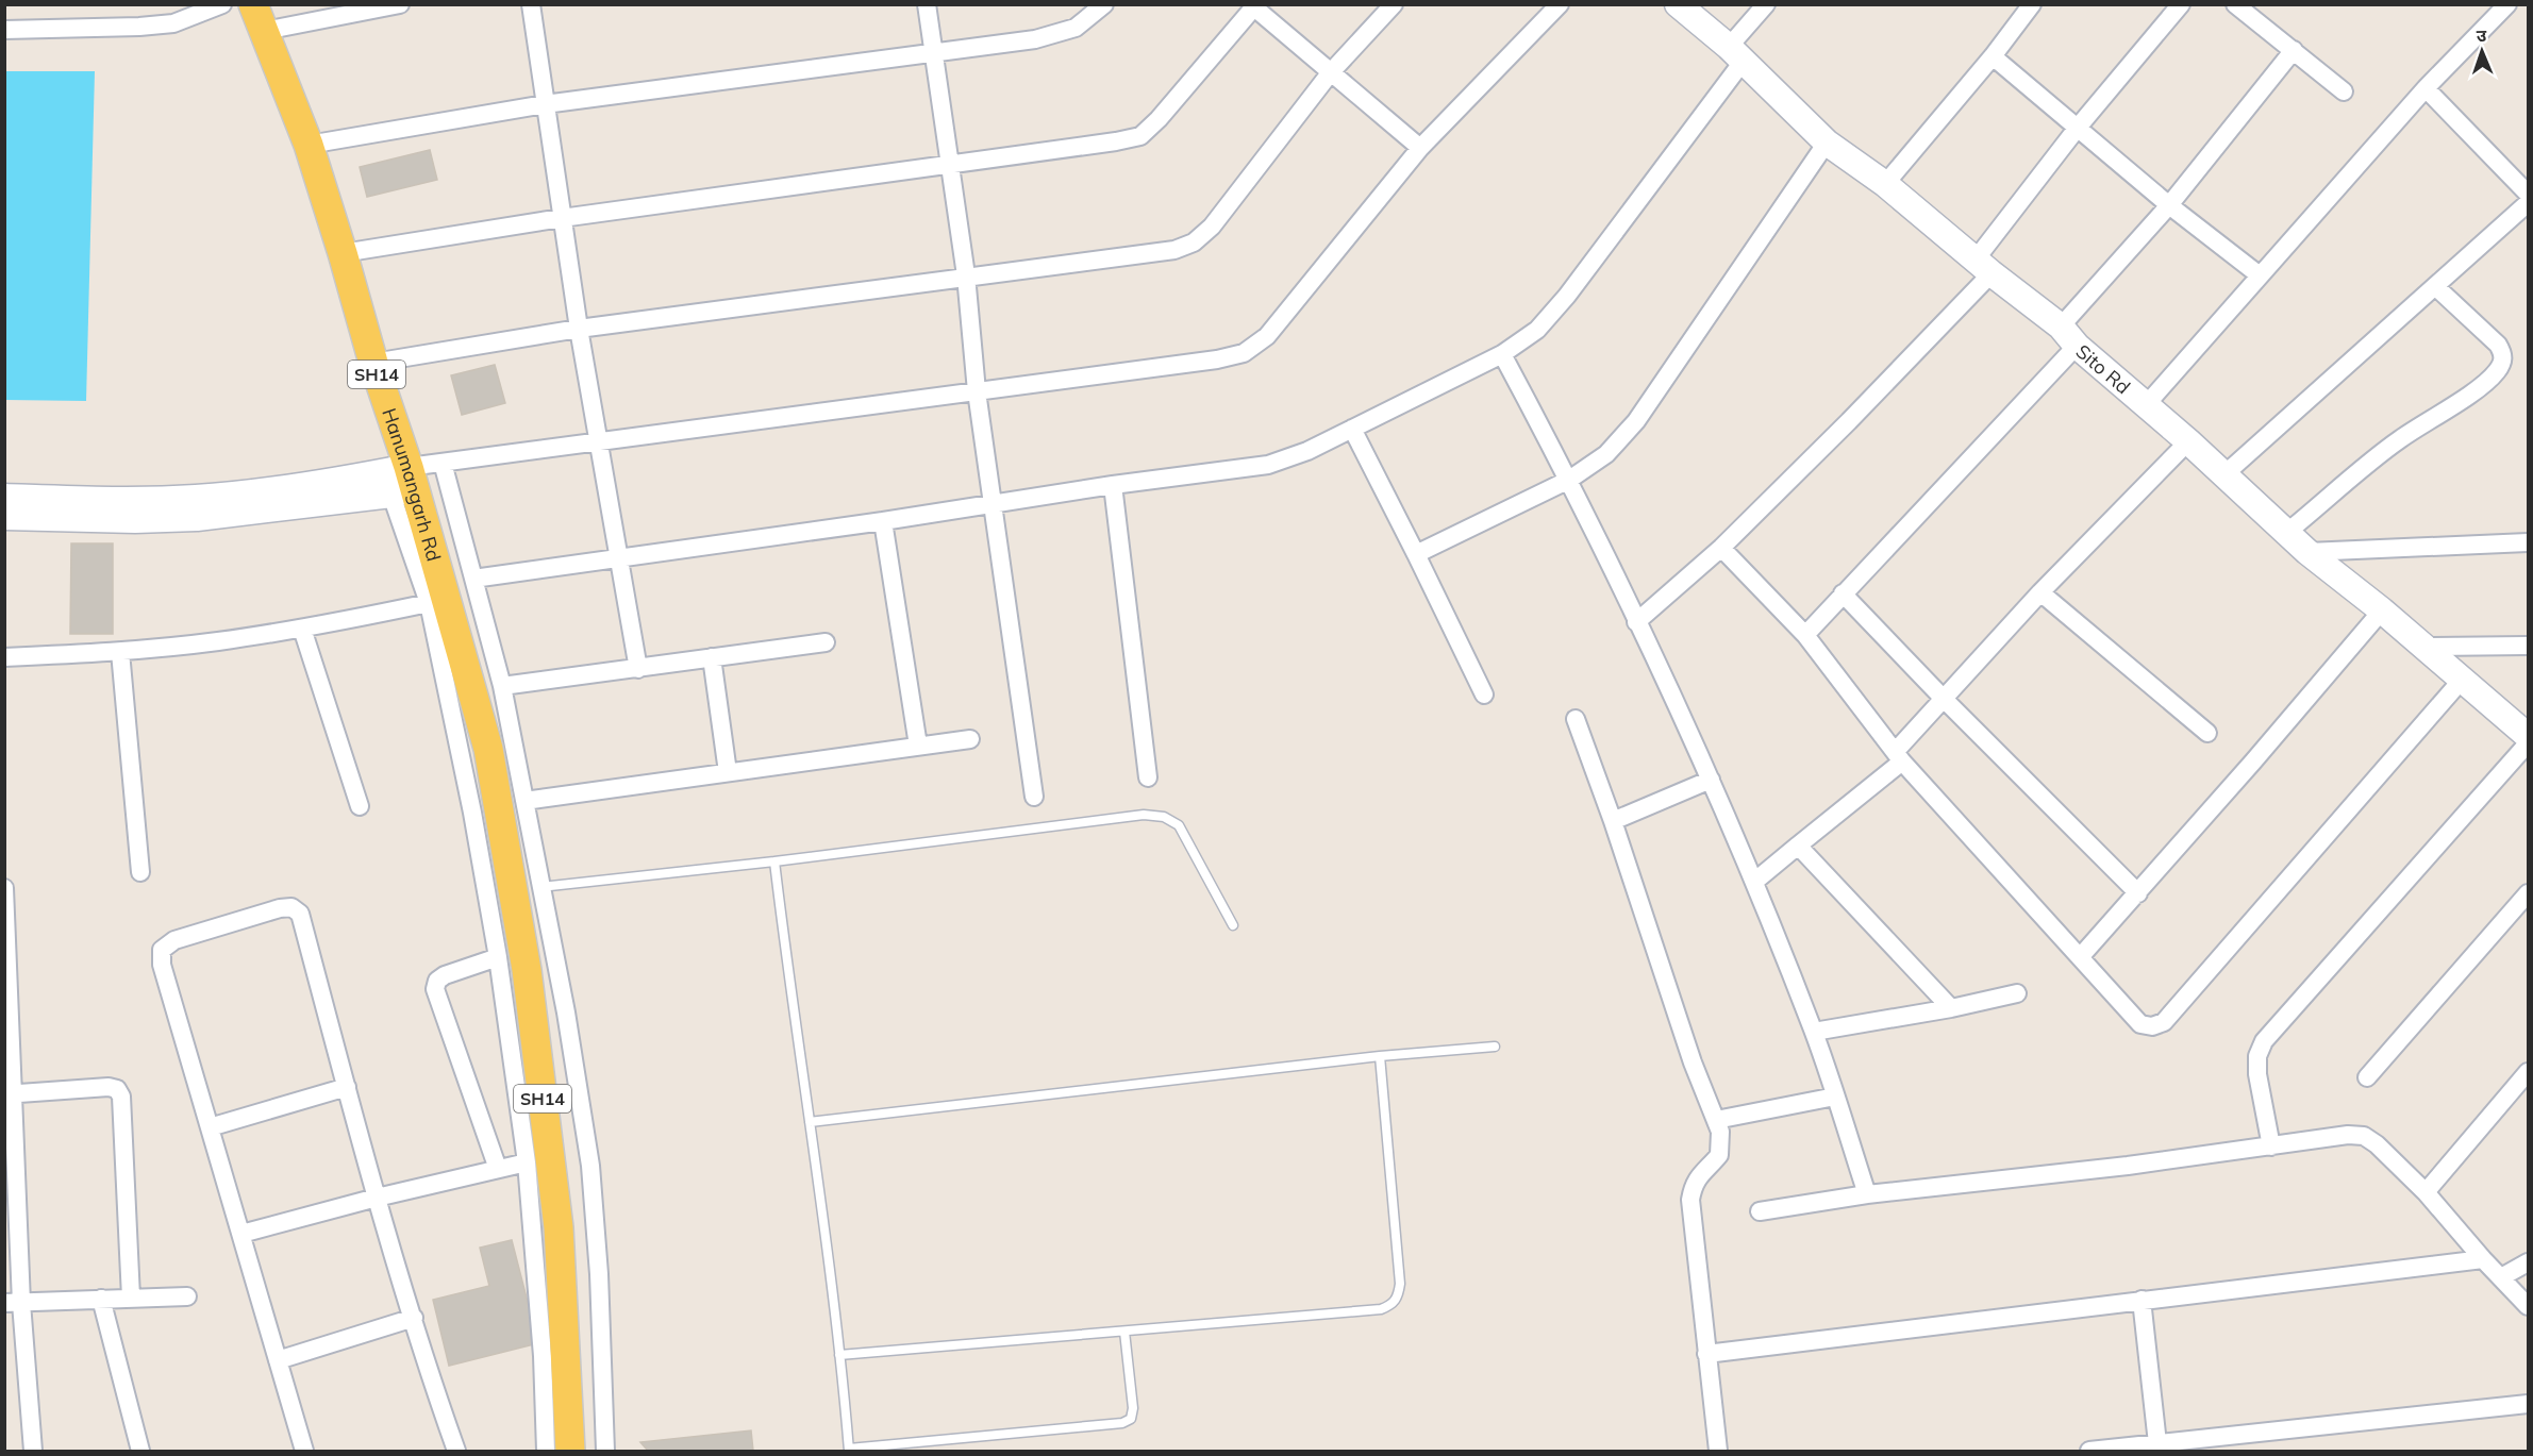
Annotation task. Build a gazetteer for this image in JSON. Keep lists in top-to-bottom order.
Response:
{
  "streets": {
    "main road": ["Sito Rd", "SH14", "Hanumangarh Rd"]
  },
  "north": "top"
}
